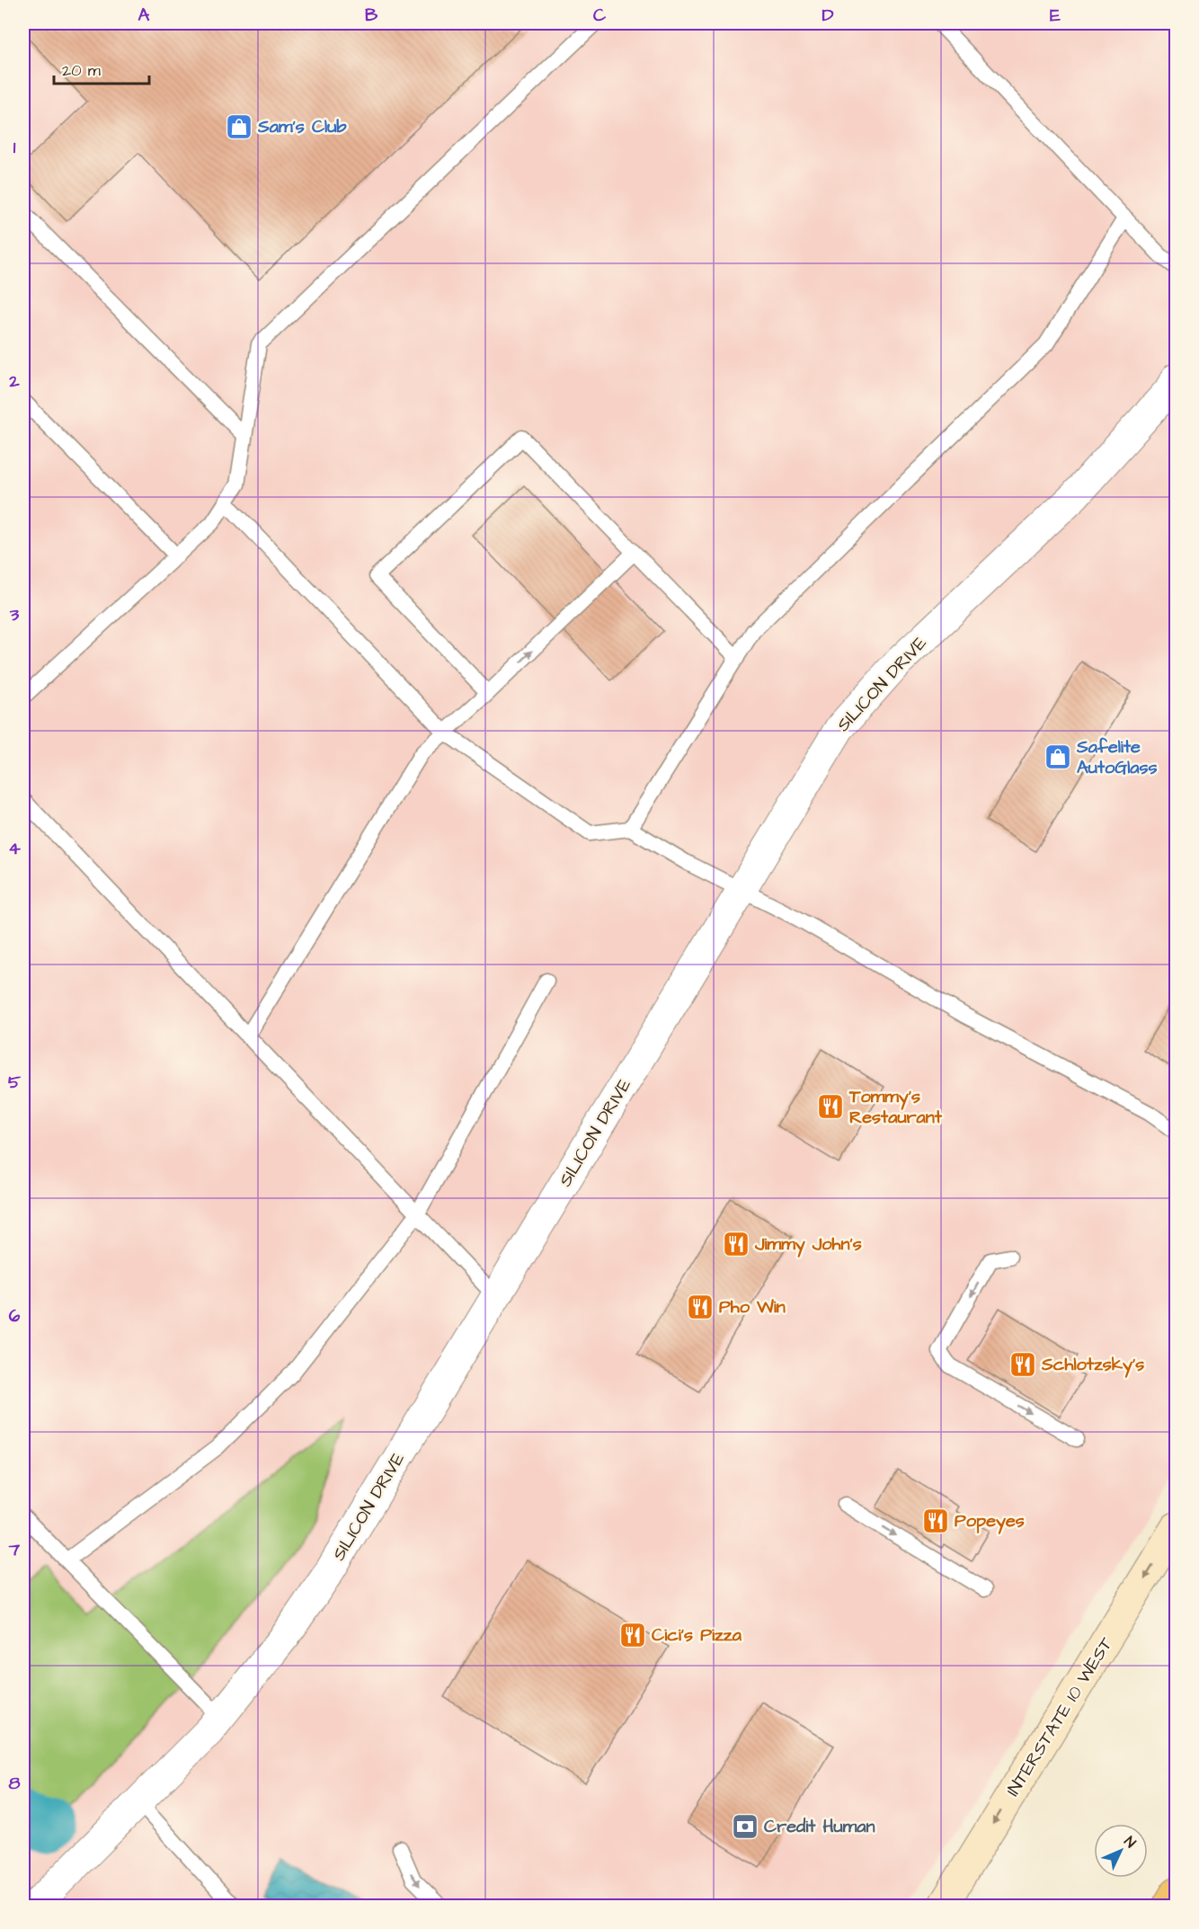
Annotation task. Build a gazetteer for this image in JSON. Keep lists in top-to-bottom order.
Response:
{
  "streets": {
    "main road": ["INTERSTATE 10 WEST"],
    "street": ["SILICON DRIVE"]
  },
  "one_way": ["INTERSTATE 10 WEST"],
  "places": {
    "shop": ["Sam's Club", "Safelite AutoGlass"],
    "restaurant": [
      "Tommy's Restaurant",
      "Jimmy John's",
      "Pho Win",
      "Schlotzsky's",
      "Popeyes",
      "Cici's Pizza"
    ],
    "bank": ["Credit Human"]
  },
  "scale_bar": "20 m",
  "north": "top right",
  "grid": {
    "columns": [
      "A",
      "B",
      "C",
      "D",
      "E"
    ],
    "rows": [
      "1",
      "2",
      "3",
      "4",
      "5",
      "6",
      "7",
      "8"
    ]
  }
}
